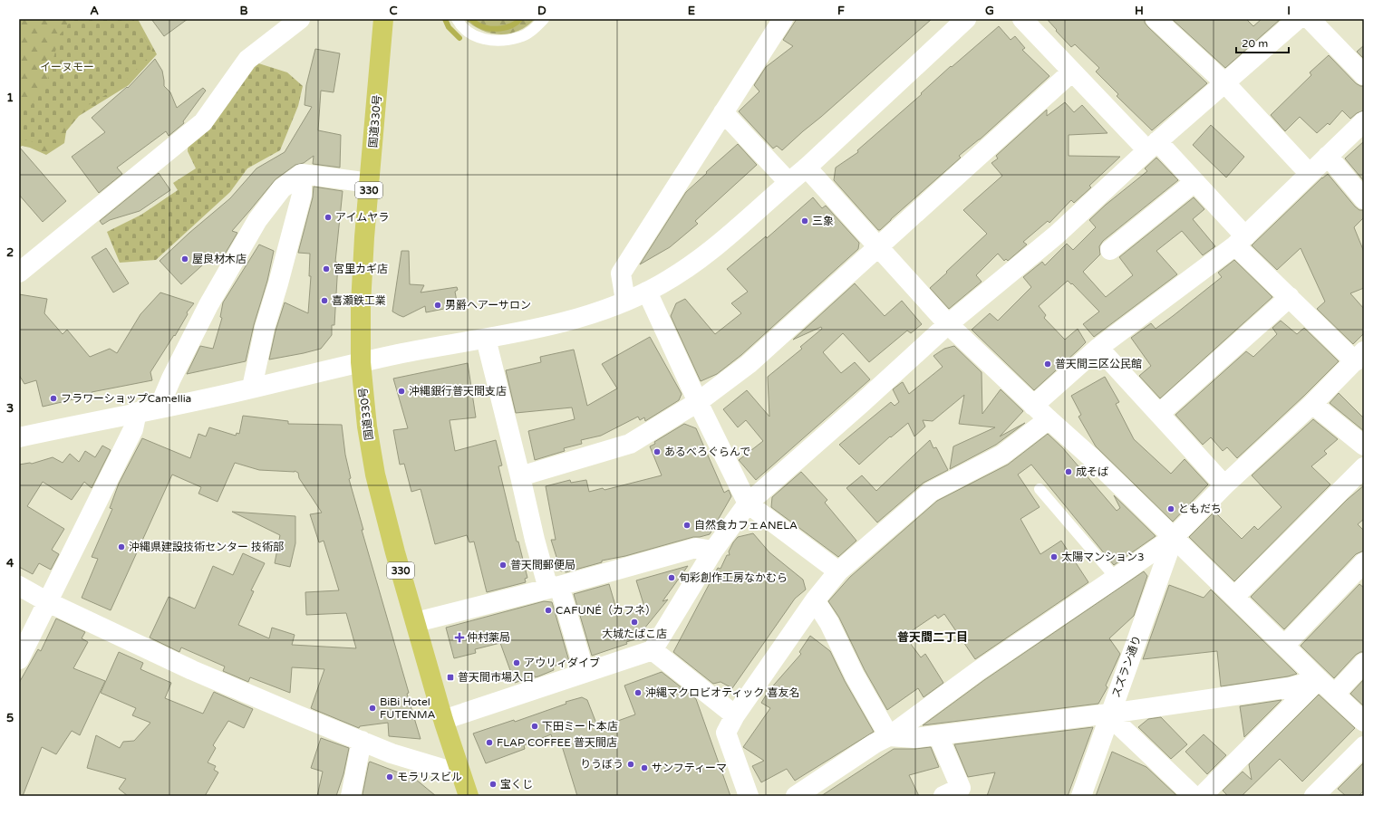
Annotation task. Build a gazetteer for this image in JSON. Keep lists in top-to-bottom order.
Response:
{
  "streets": {
    "highway": ["国道330号", "330"],
    "street": ["スズラン通り"]
  },
  "districts": ["普天間二丁目"],
  "parks": ["イーヌモー"],
  "places": {
    "other": [
      "アイムヤラ",
      "三象",
      "屋良材木店",
      "宮里カギ店",
      "喜瀬鉄工業",
      "男爵ヘアーサロン",
      "普天間三区公民館",
      "沖縄銀行普天間支店",
      "フラワーショップCamellia",
      "あるべろぐらんで",
      "成そば",
      "ともだち",
      "自然食カフェANELA",
      "沖縄県建設技術センター 技術部",
      "太陽マンション3",
      "普天間郵便局",
      "旬彩創作工房なかむら",
      "CAFUNÉ（カフネ）",
      "大城たばこ店",
      "アウリィダイブ",
      "沖縄マクロビオティック 喜友名",
      "BiBi Hotel FUTENMA",
      "下田ミート本店",
      "FLAP COFFEE 普天間店",
      "りうぼう",
      "サンフティーマ",
      "モラリスビル",
      "宝くじ"
    ],
    "health": ["仲村薬局"],
    "transit": ["普天間市場入口"]
  },
  "scale_bar": "20 m",
  "grid": {
    "columns": [
      "A",
      "B",
      "C",
      "D",
      "E",
      "F",
      "G",
      "H",
      "I"
    ],
    "rows": [
      "1",
      "2",
      "3",
      "4",
      "5"
    ]
  }
}
